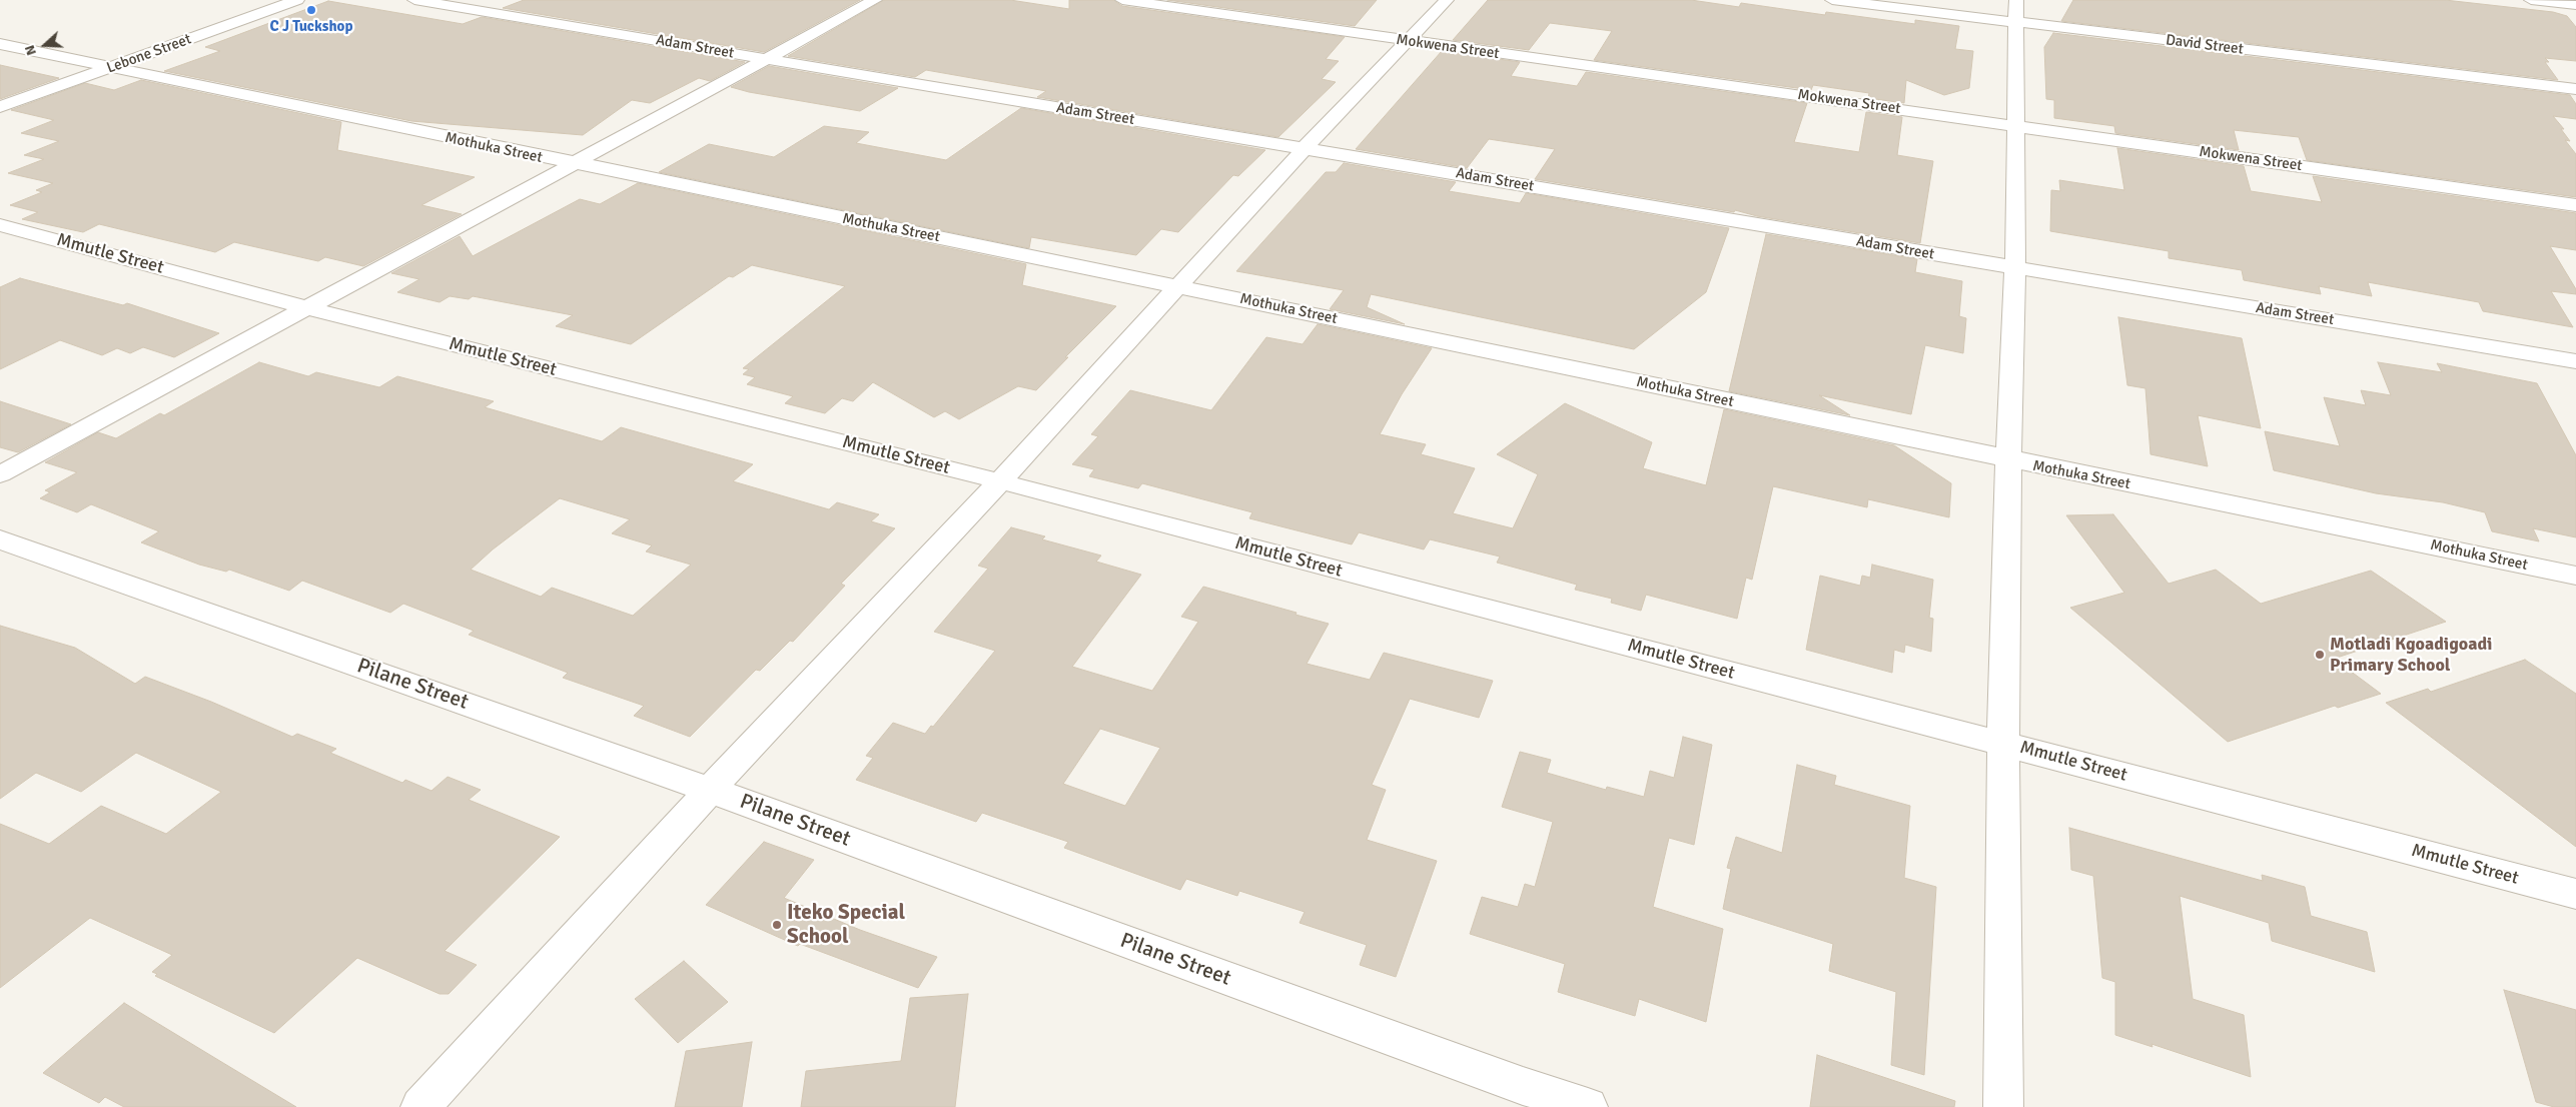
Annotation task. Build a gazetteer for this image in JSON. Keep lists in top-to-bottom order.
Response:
{
  "streets": {
    "street": [
      "David Street",
      "Adam Street",
      "Mokwena Street",
      "Lebone Street",
      "Mothuka Street",
      "Mmutle Street",
      "Pilane Street"
    ]
  },
  "crossings": [
    ["Lebone Street", "Mothuka Street"]
  ],
  "places": ["C J Tuckshop", "Motladi Kgoadigoadi Primary School", "Iteko Special School"],
  "north": "left"
}
